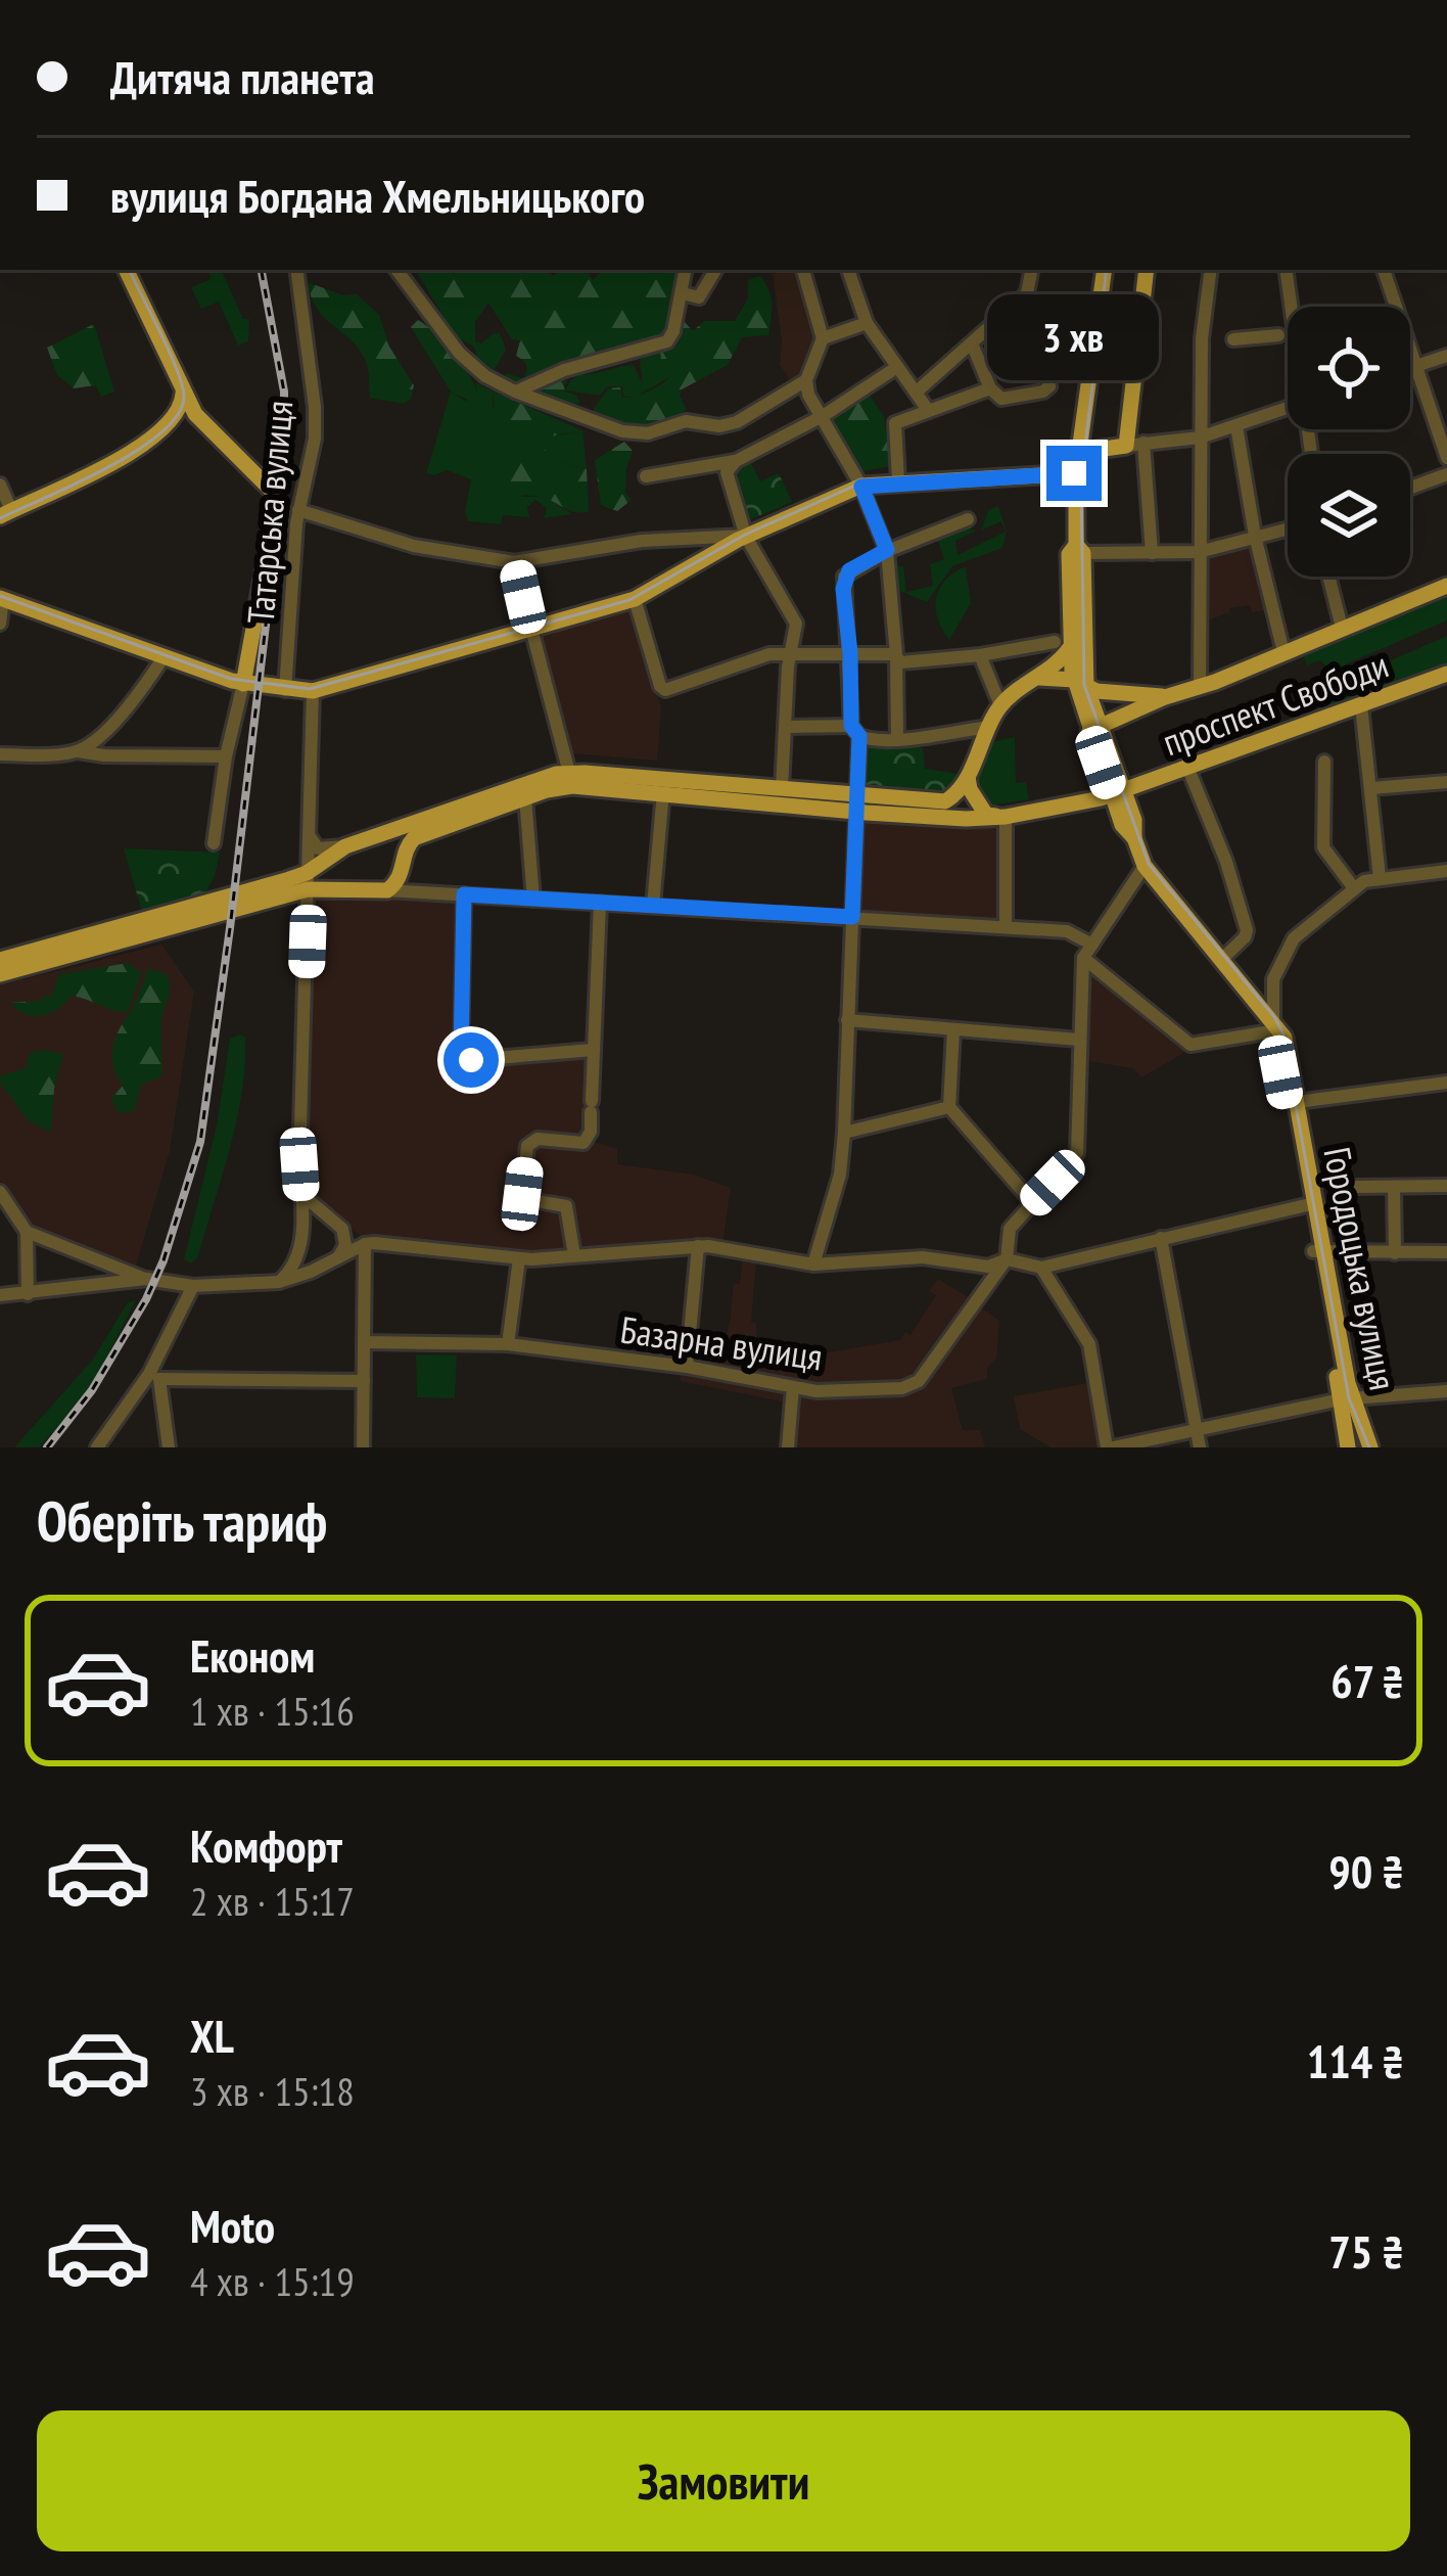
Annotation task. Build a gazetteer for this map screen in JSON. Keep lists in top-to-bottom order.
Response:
{
  "streets": {
    "main road": ["проспект Свободи", "Городоцька вулиця"],
    "street": ["Татарська вулиця", "Базарна вулиця"]
  },
  "page": {
    "banner": ["Дитяча планета", "вулиця Богдана Хмельницького"],
    "bubble": "3 хв",
    "heading": "Оберіть тариф",
    "list": [
      {
        "name": "Економ",
        "note": "1 хв · 15:16",
        "value": "67 ₴"
      },
      {
        "name": "Комфорт",
        "note": "2 хв · 15:17",
        "value": "90 ₴"
      },
      {
        "name": "XL",
        "note": "3 хв · 15:18",
        "value": "114 ₴"
      },
      {
        "name": "Moto",
        "note": "4 хв · 15:19",
        "value": "75 ₴"
      }
    ],
    "buttons": "Замовити"
  }
}
